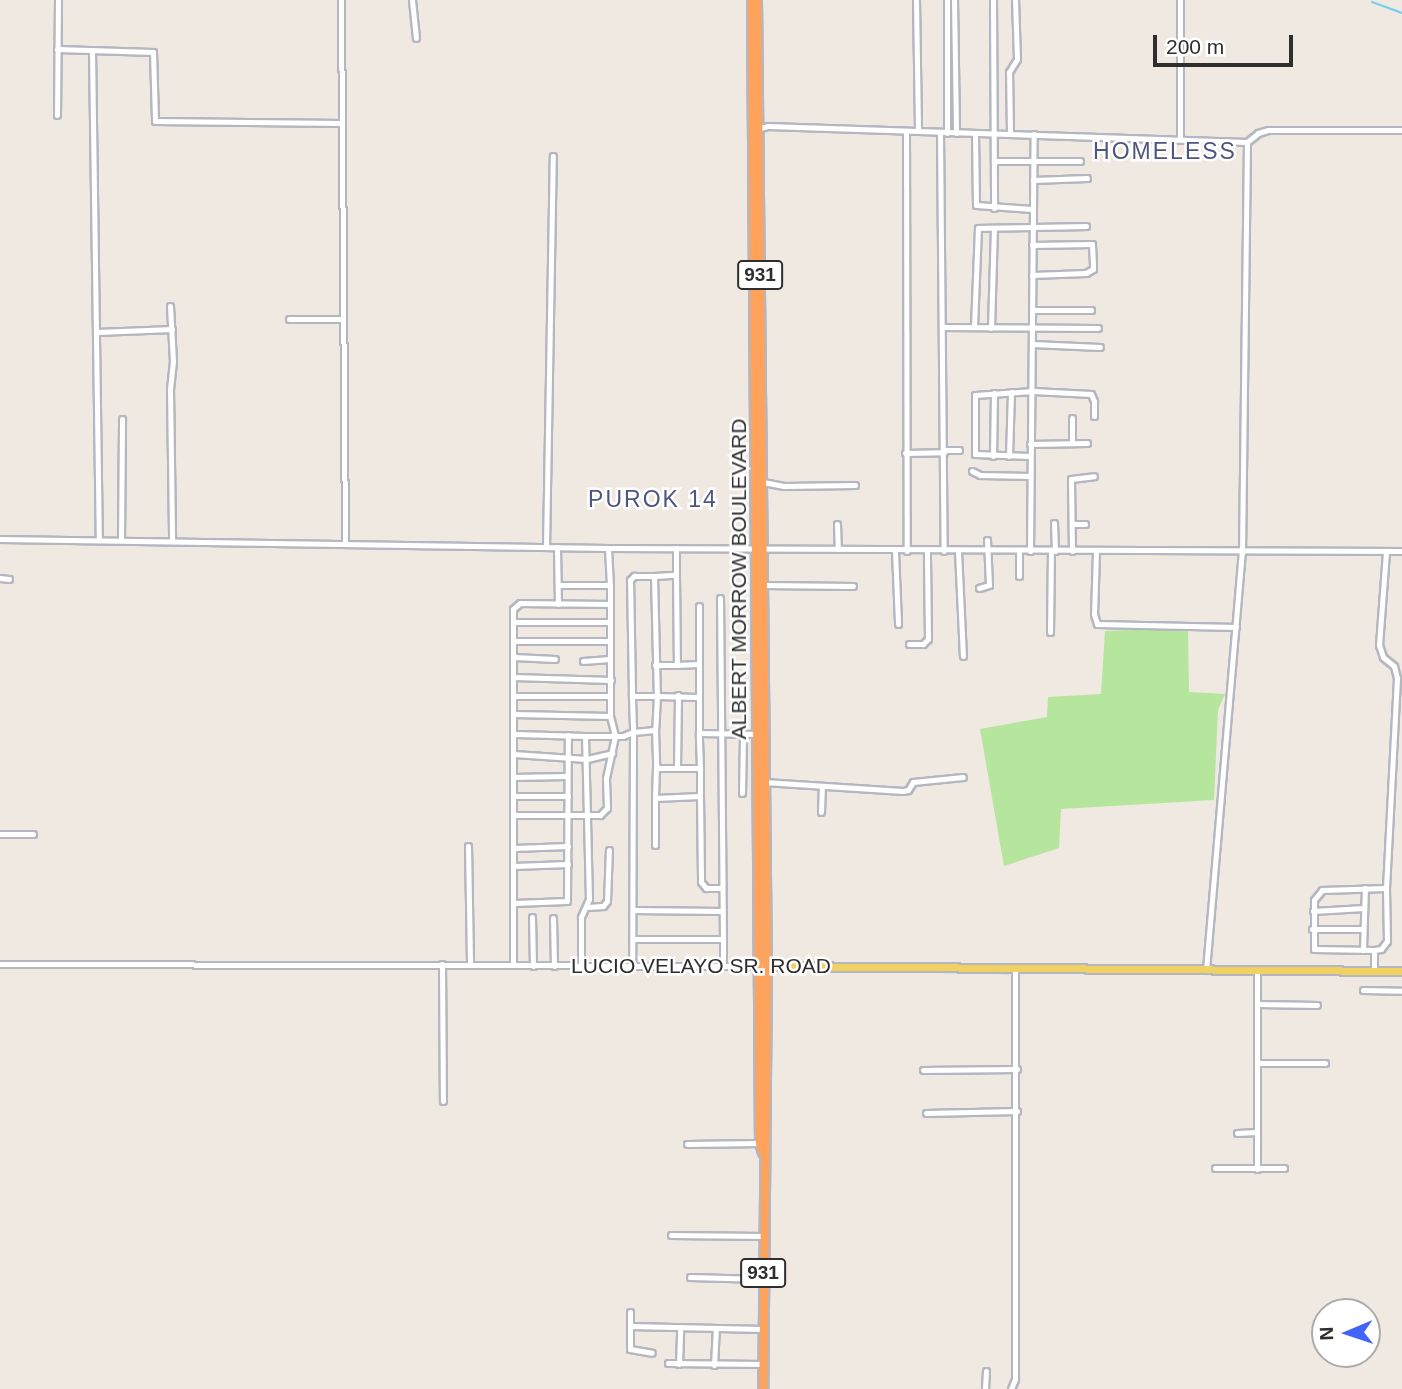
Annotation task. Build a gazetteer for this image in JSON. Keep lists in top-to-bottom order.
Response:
{
  "streets": {
    "highway": ["931", "ALBERT MORROW BOULEVARD"],
    "main road": ["LUCIO VELAYO SR. ROAD"]
  },
  "crossings": [
    ["ALBERT MORROW BOULEVARD", "LUCIO VELAYO SR. ROAD"]
  ],
  "districts": ["HOMELESS", "PUROK 14"],
  "scale_bar": "200 m",
  "north": "left"
}
